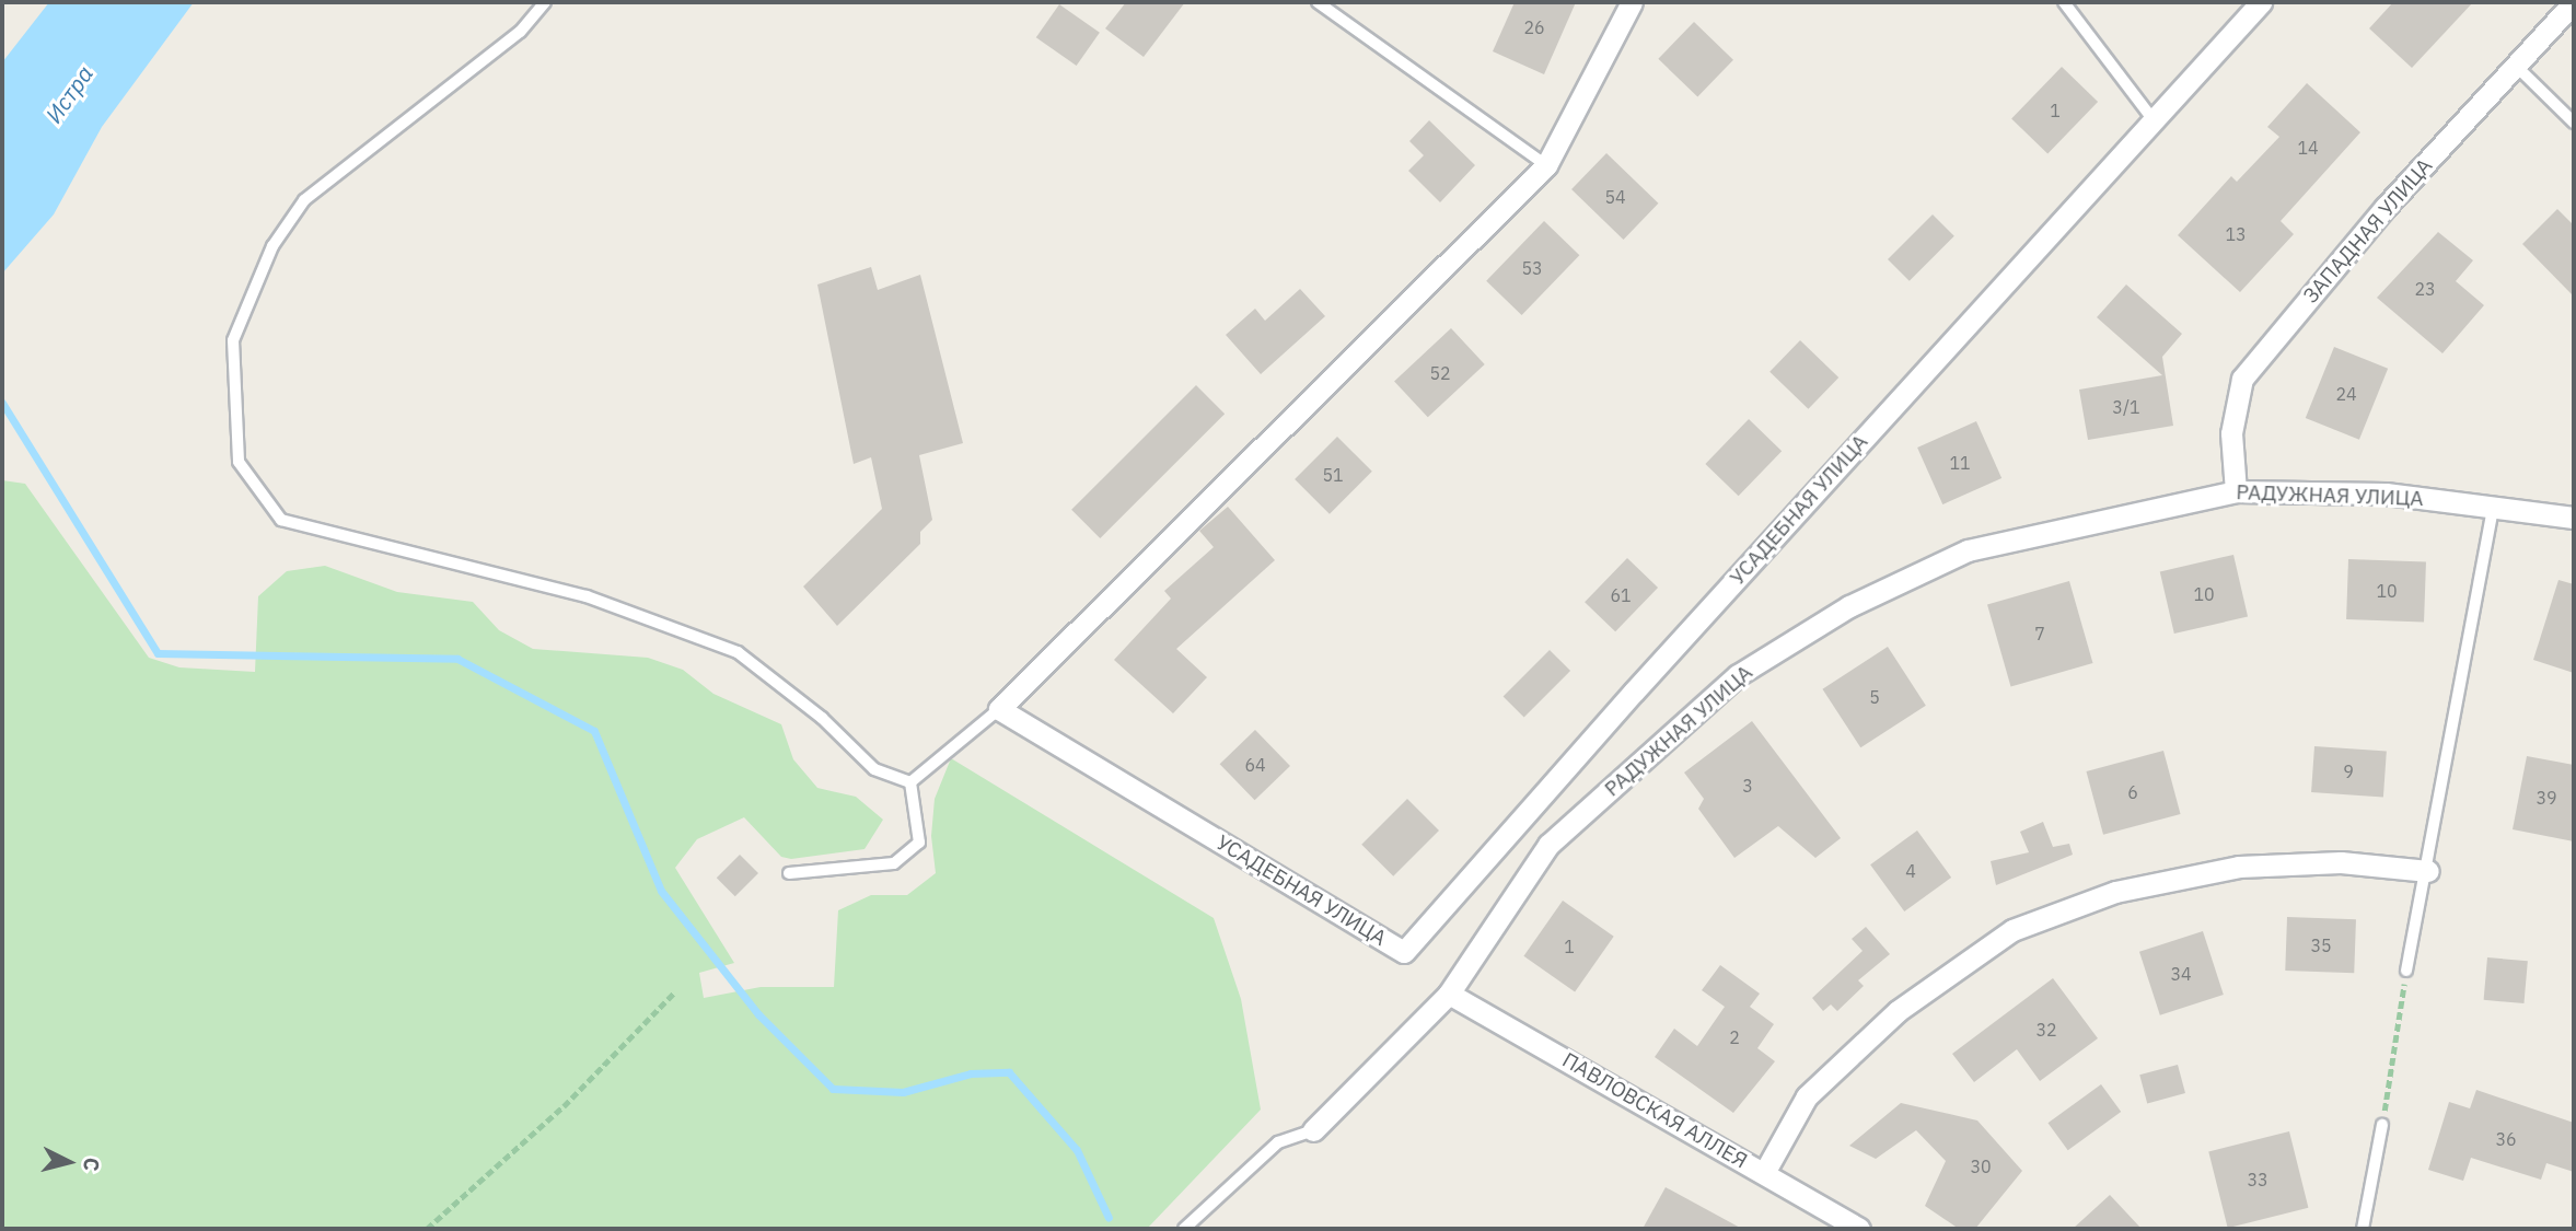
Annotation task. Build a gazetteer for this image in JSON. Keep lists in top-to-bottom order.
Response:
{
  "streets": {
    "street": [
      "ЗАПАДНАЯ УЛИЦА",
      "РАДУЖНАЯ УЛИЦА",
      "УСАДЕБНАЯ УЛИЦА",
      "ПАВЛОВСКАЯ АЛЛЕЯ"
    ]
  },
  "crossings": [
    ["ЗАПАДНАЯ УЛИЦА", "РАДУЖНАЯ УЛИЦА"],
    ["РАДУЖНАЯ УЛИЦА", "ПАВЛОВСКАЯ АЛЛЕЯ"]
  ],
  "water": ["Истра"],
  "house_numbers": [
    "26",
    "1",
    "14",
    "54",
    "13",
    "53",
    "23",
    "52",
    "24",
    "3/1",
    "11",
    "51",
    "10",
    "10",
    "61",
    "7",
    "5",
    "64",
    "9",
    "3",
    "6",
    "39",
    "4",
    "35",
    "1",
    "34",
    "32",
    "2",
    "36",
    "30",
    "33"
  ],
  "north": "right"
}
